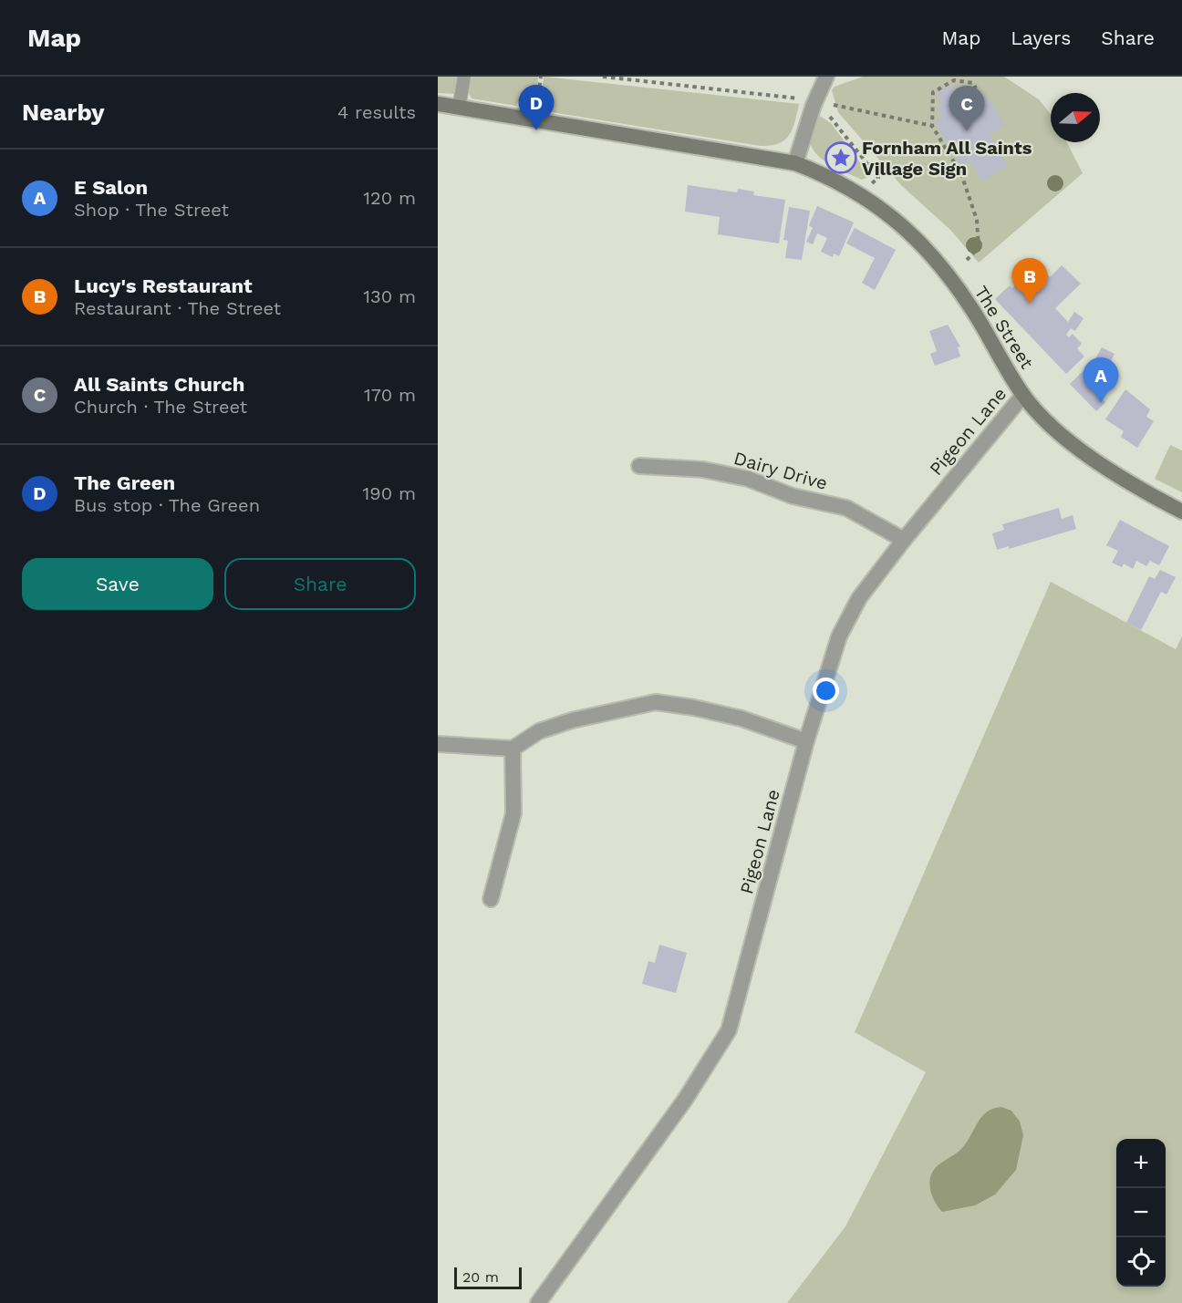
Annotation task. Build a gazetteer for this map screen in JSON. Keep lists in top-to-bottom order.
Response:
{
  "streets": {
    "main road": ["The Street"],
    "street": ["Pigeon Lane", "Dairy Drive"]
  },
  "crossings": [
    ["The Street", "Pigeon Lane"],
    ["Pigeon Lane", "Dairy Drive"]
  ],
  "places": {
    "place": ["Fornham All Saints Village Sign"]
  },
  "scale_bar": "20 m",
  "north": "right",
  "page": {
    "header": "Map",
    "nav": ["Map", "Layers", "Share"],
    "heading": ["Nearby", "4 results"],
    "pins": [
      "D",
      "C",
      "B",
      "A"
    ],
    "list": [
      {
        "mark": "A",
        "name": "E Salon",
        "note": "Shop · The Street",
        "value": "120 m"
      },
      {
        "mark": "B",
        "name": "Lucy's Restaurant",
        "note": "Restaurant · The Street",
        "value": "130 m"
      },
      {
        "mark": "C",
        "name": "All Saints Church",
        "note": "Church · The Street",
        "value": "170 m"
      },
      {
        "mark": "D",
        "name": "The Green",
        "note": "Bus stop · The Green",
        "value": "190 m"
      }
    ],
    "buttons": ["Save", "Share"],
    "map_buttons": ["+", "−"],
    "scale": "20 m"
  }
}
